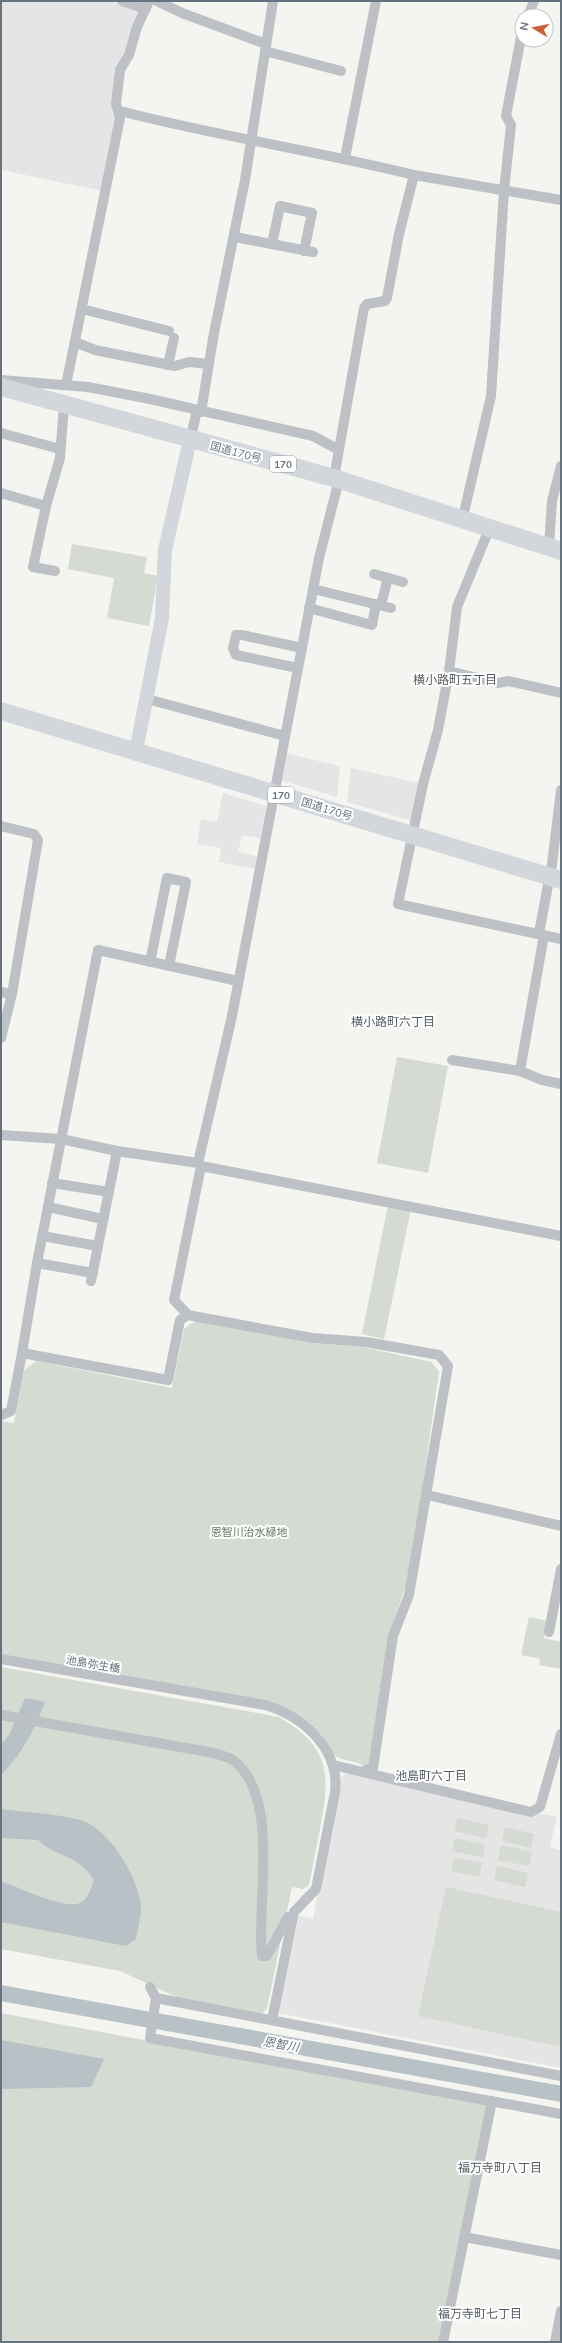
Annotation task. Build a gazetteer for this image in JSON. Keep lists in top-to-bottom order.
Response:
{
  "streets": {
    "highway": ["国道170号", "170"],
    "street": ["池島弥生橋"]
  },
  "districts": [
    "横小路町五丁目",
    "横小路町六丁目",
    "池島町六丁目",
    "福万寺町八丁目",
    "福万寺町七丁目"
  ],
  "water": ["恩智川"],
  "parks": ["恩智川治水緑地"],
  "north": "left"
}
